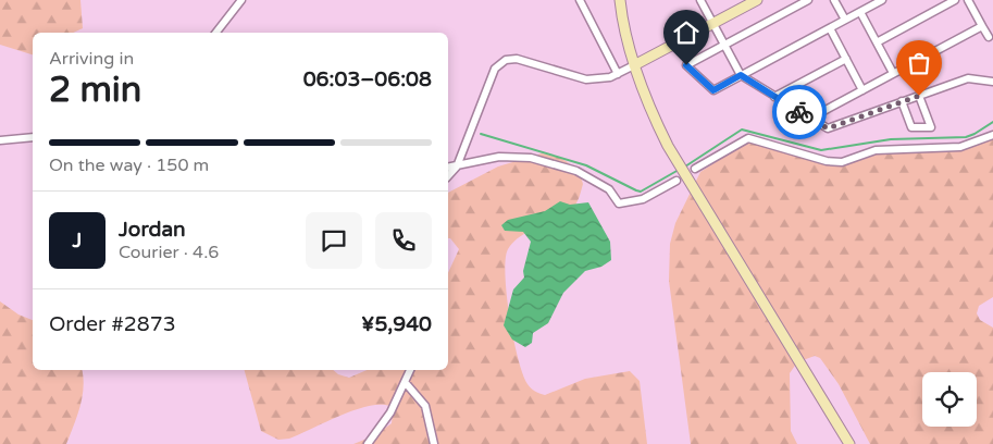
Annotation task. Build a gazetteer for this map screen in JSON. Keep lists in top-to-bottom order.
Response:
{
  "page": {
    "heading": ["2 min", "Arriving in", "06:03–06:08"],
    "panel": [
      "Jordan",
      "Courier · 4.6",
      "Order #2873",
      "¥5,940"
    ],
    "bar": "On the way · 150 m",
    "round": "J"
  }
}
